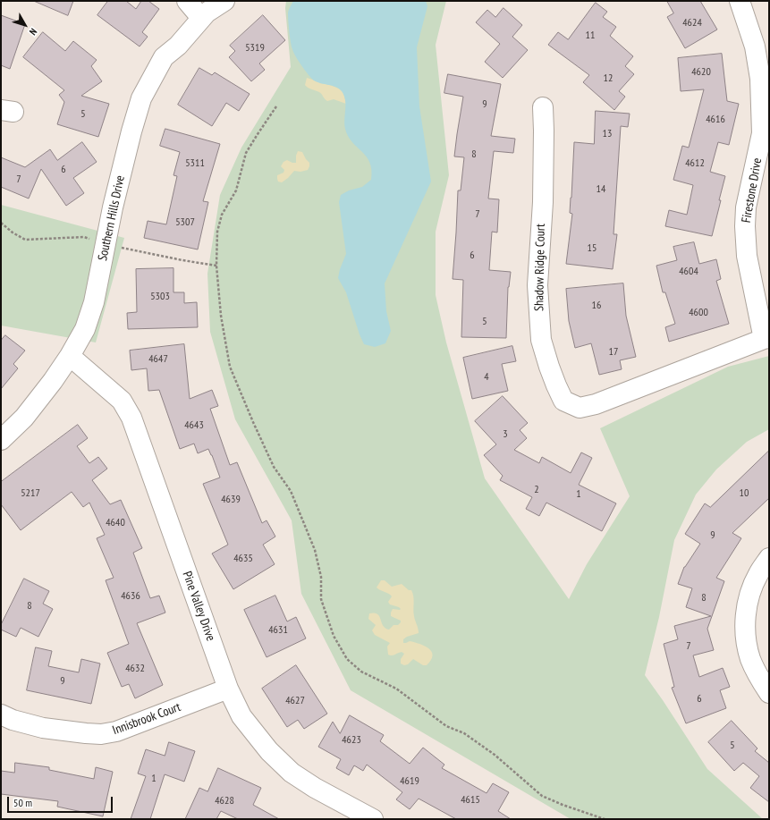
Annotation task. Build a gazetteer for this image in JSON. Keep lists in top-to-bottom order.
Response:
{
  "streets": {
    "street": [
      "Firestone Drive",
      "Southern Hills Drive",
      "Shadow Ridge Court",
      "Pine Valley Drive",
      "Innisbrook Court"
    ]
  },
  "crossings": [
    ["Firestone Drive", "Shadow Ridge Court"],
    ["Southern Hills Drive", "Pine Valley Drive"],
    ["Pine Valley Drive", "Innisbrook Court"]
  ],
  "house_numbers": [
    "4624",
    "11",
    "5319",
    "4620",
    "12",
    "9",
    "5",
    "4616",
    "13",
    "8",
    "5311",
    "4612",
    "6",
    "7",
    "14",
    "7",
    "5307",
    "15",
    "6",
    "4604",
    "5303",
    "16",
    "4600",
    "5",
    "17",
    "4647",
    "4",
    "4643",
    "3",
    "2",
    "5217",
    "10",
    "1",
    "4639",
    "4640",
    "9",
    "4635",
    "4636",
    "8",
    "8",
    "4631",
    "7",
    "4632",
    "9",
    "6",
    "4627",
    "4623",
    "5",
    "1",
    "4619",
    "4615",
    "4628"
  ],
  "scale_bar": "50 m",
  "north": "bottom right"
}
